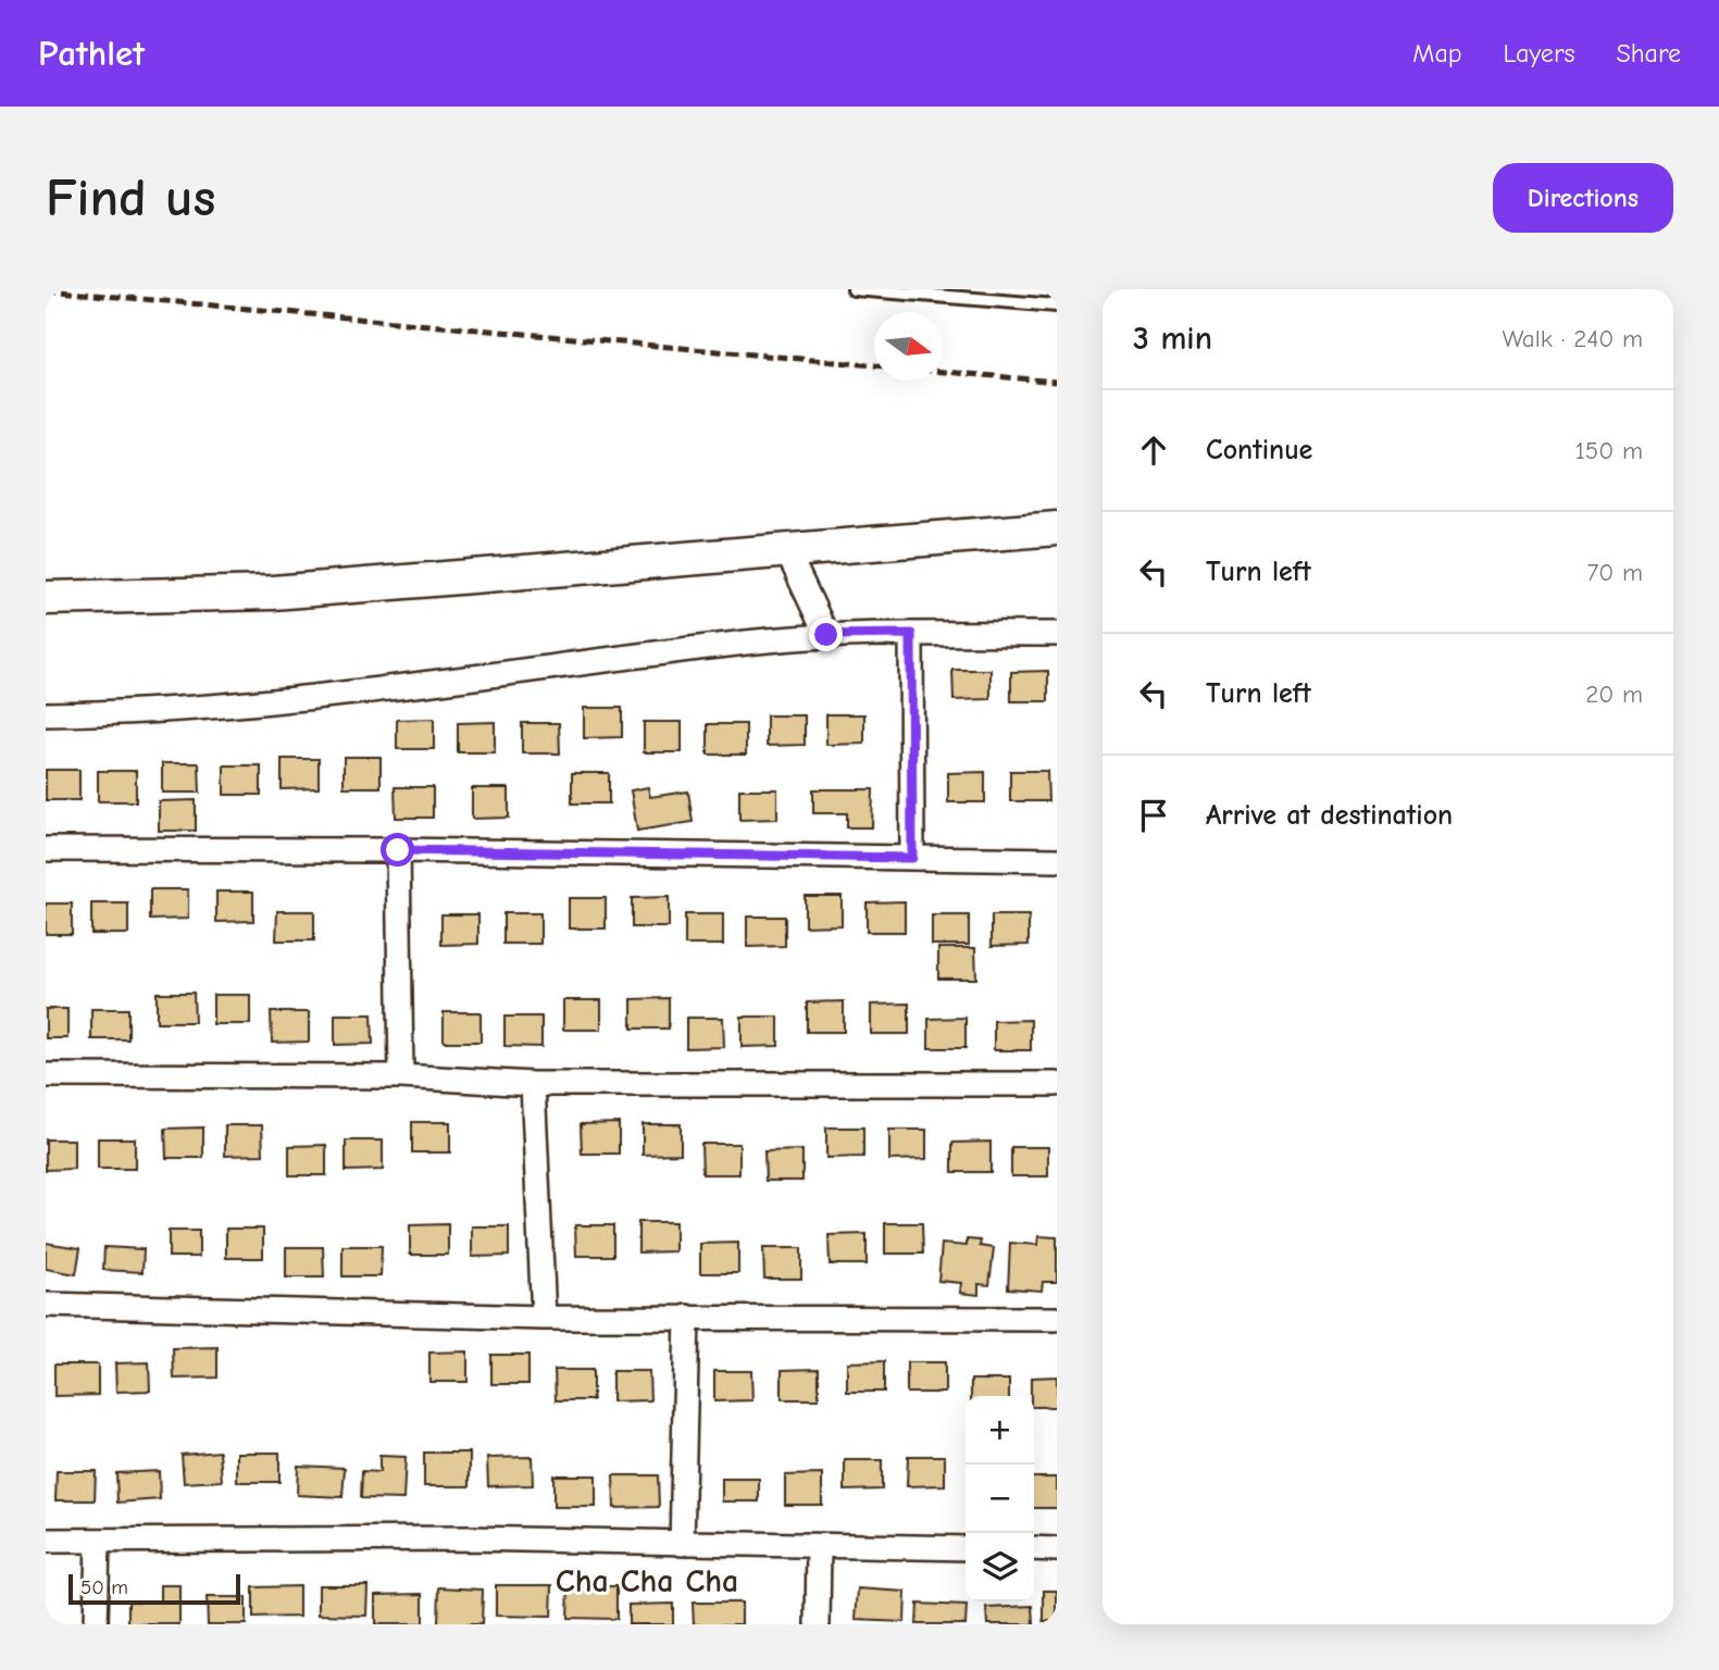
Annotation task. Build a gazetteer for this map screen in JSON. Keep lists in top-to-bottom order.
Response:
{
  "districts": ["Cha Cha Cha"],
  "scale_bar": "50 m",
  "north": "right",
  "page": {
    "header": "Pathlet",
    "nav": ["Map", "Layers", "Share"],
    "buttons": "Directions",
    "title": "Find us",
    "heading": ["3 min", "Walk · 240 m"],
    "list": [
      ["Continue", "150 m"],
      ["Turn left", "70 m"],
      ["Turn left", "20 m"],
      "Arrive at destination"
    ],
    "map_buttons": ["+", "−"],
    "scale": "50 m"
  }
}
